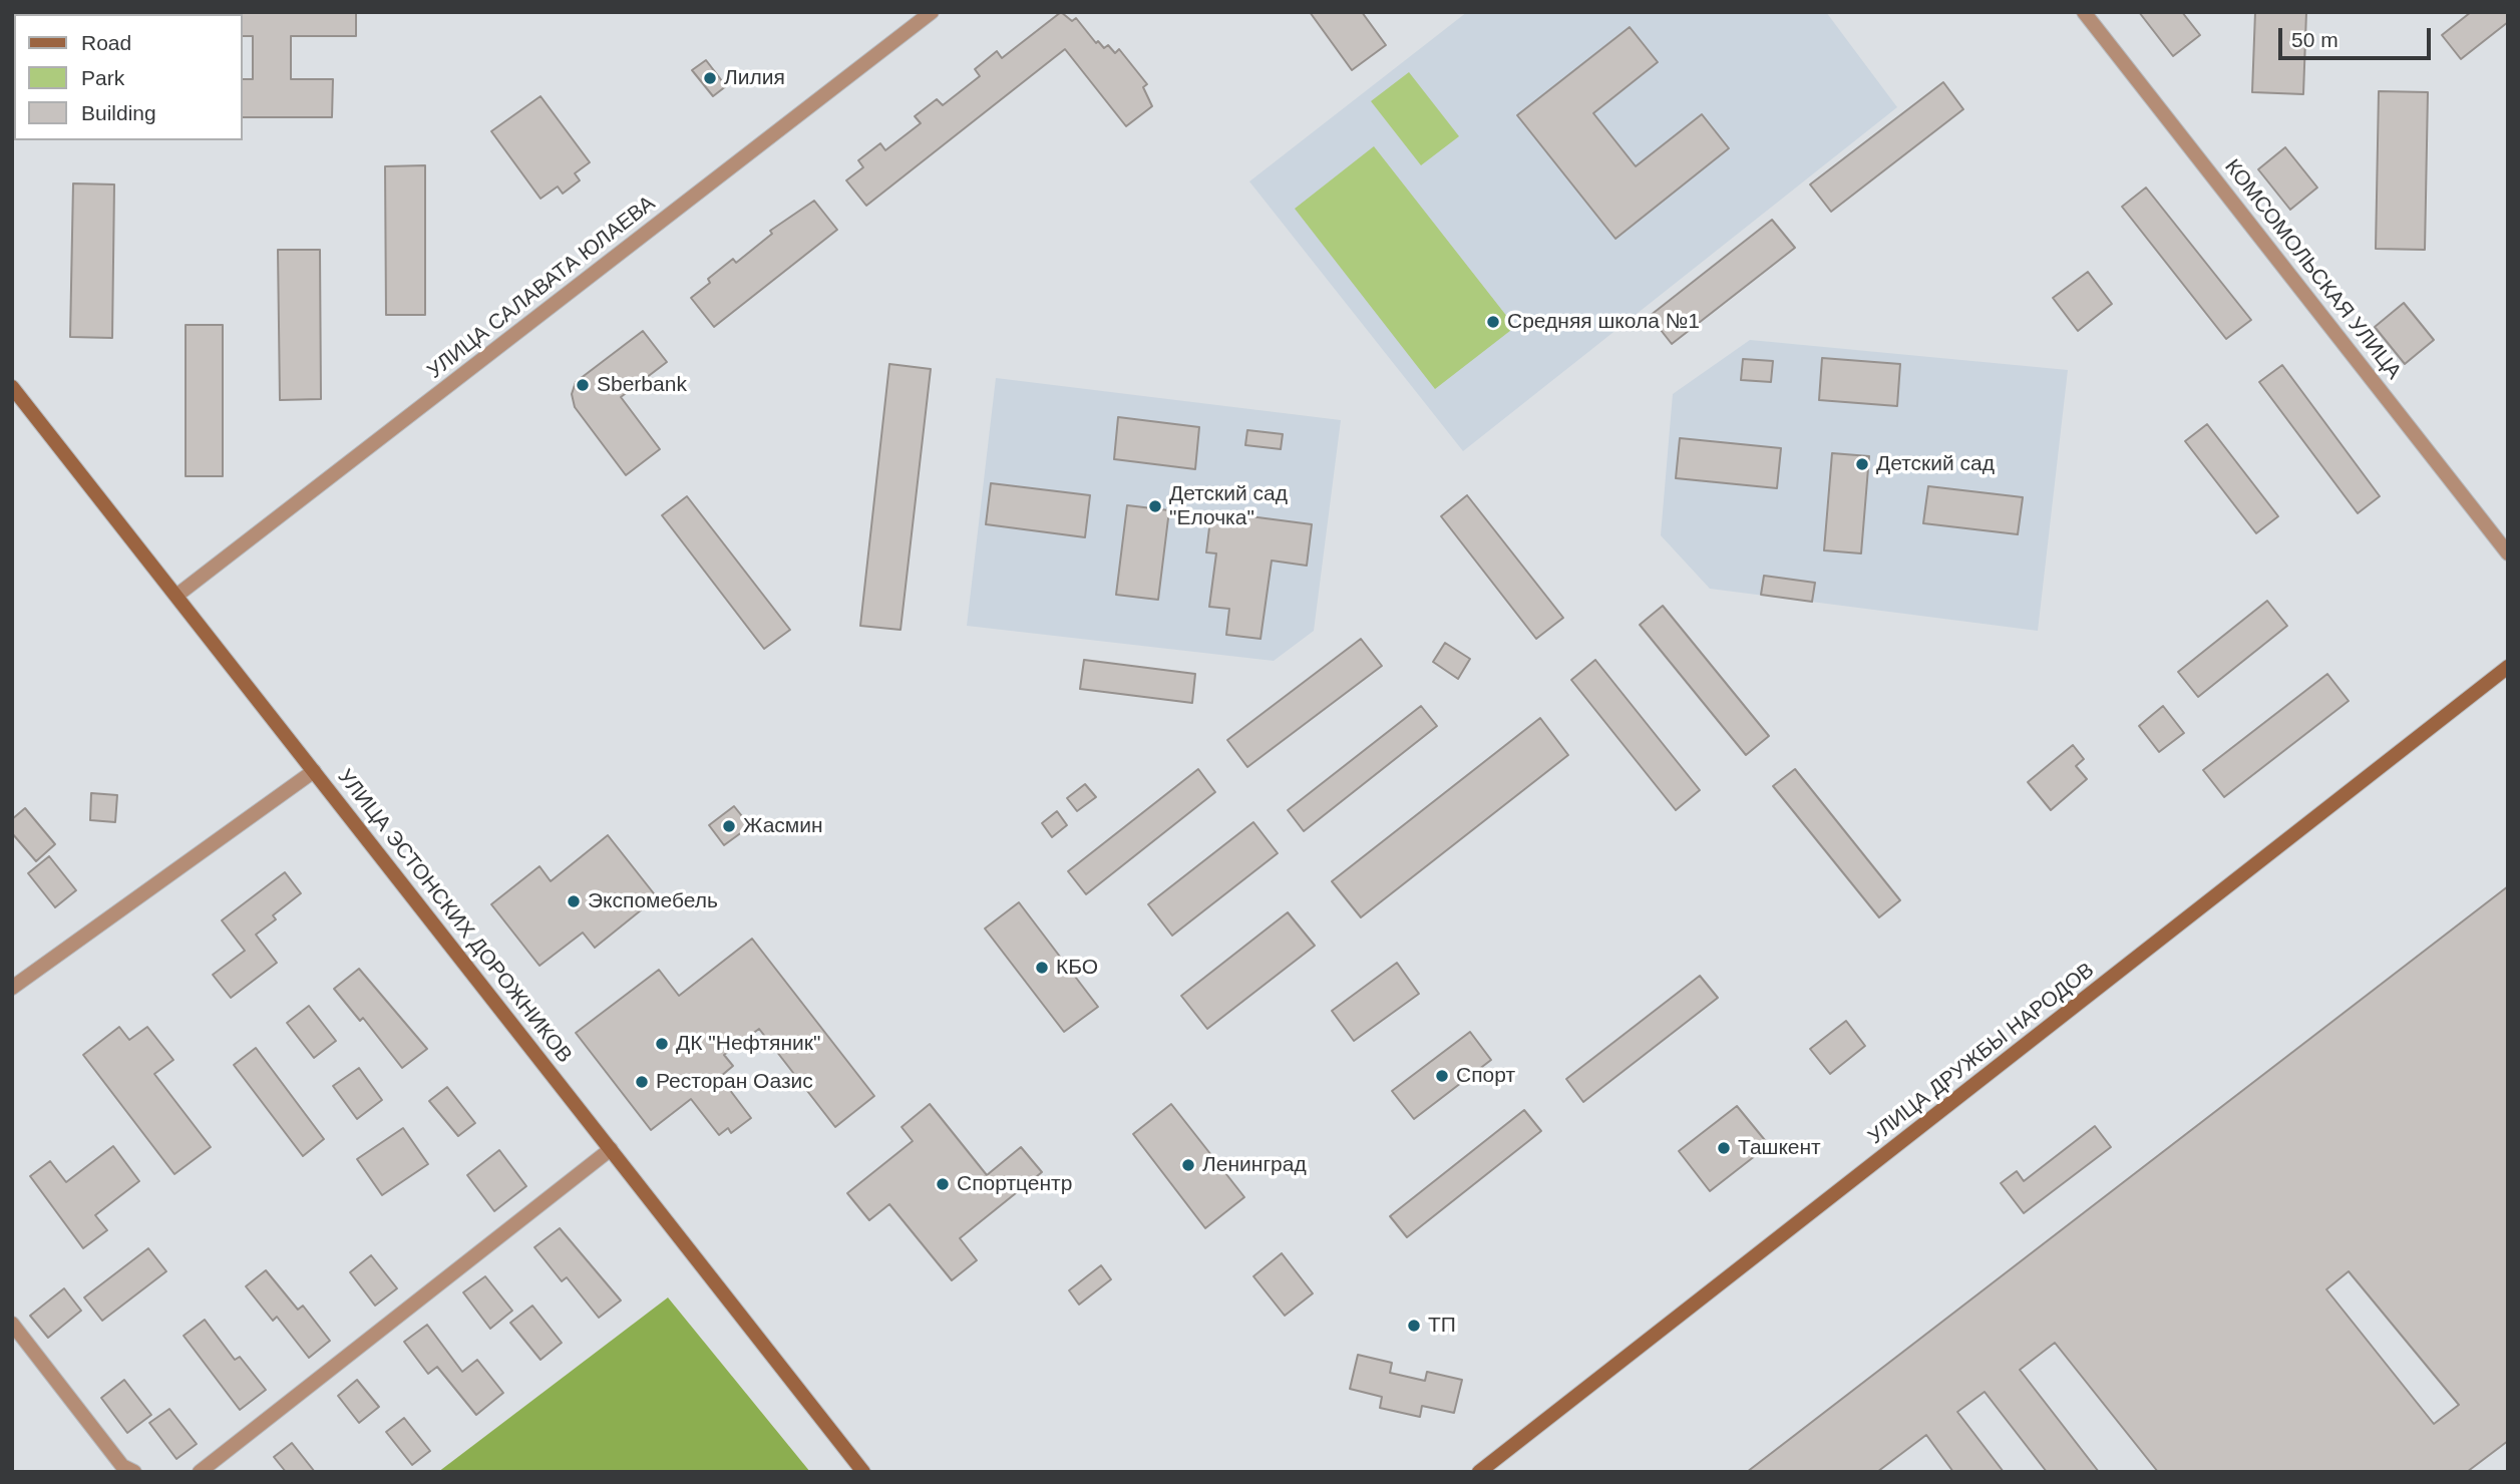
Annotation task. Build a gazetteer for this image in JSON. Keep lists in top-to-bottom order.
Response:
{
  "streets": {
    "main road": ["УЛИЦА ЭСТОНСКИХ ДОРОЖНИКОВ", "УЛИЦА ДРУЖБЫ НАРОДОВ"],
    "street": ["КОМСОМОЛЬСКАЯ УЛИЦА", "УЛИЦА САЛАВАТА ЮЛАЕВА"]
  },
  "crossings": [
    ["УЛИЦА САЛАВАТА ЮЛАЕВА", "УЛИЦА ЭСТОНСКИХ ДОРОЖНИКОВ"]
  ],
  "places": [
    "Лилия",
    "Средняя школа №1",
    "Sberbank",
    "Детский сад",
    "Детский сад \"Елочка\"",
    "Жасмин",
    "Экспомебель",
    "КБО",
    "ДК \"Нефтяник\"",
    "Спорт",
    "Ресторан Оазис",
    "Ташкент",
    "Ленинград",
    "Спортцентр",
    "ТП"
  ],
  "legend": ["Road", "Park", "Building"],
  "scale_bar": "50 m"
}
